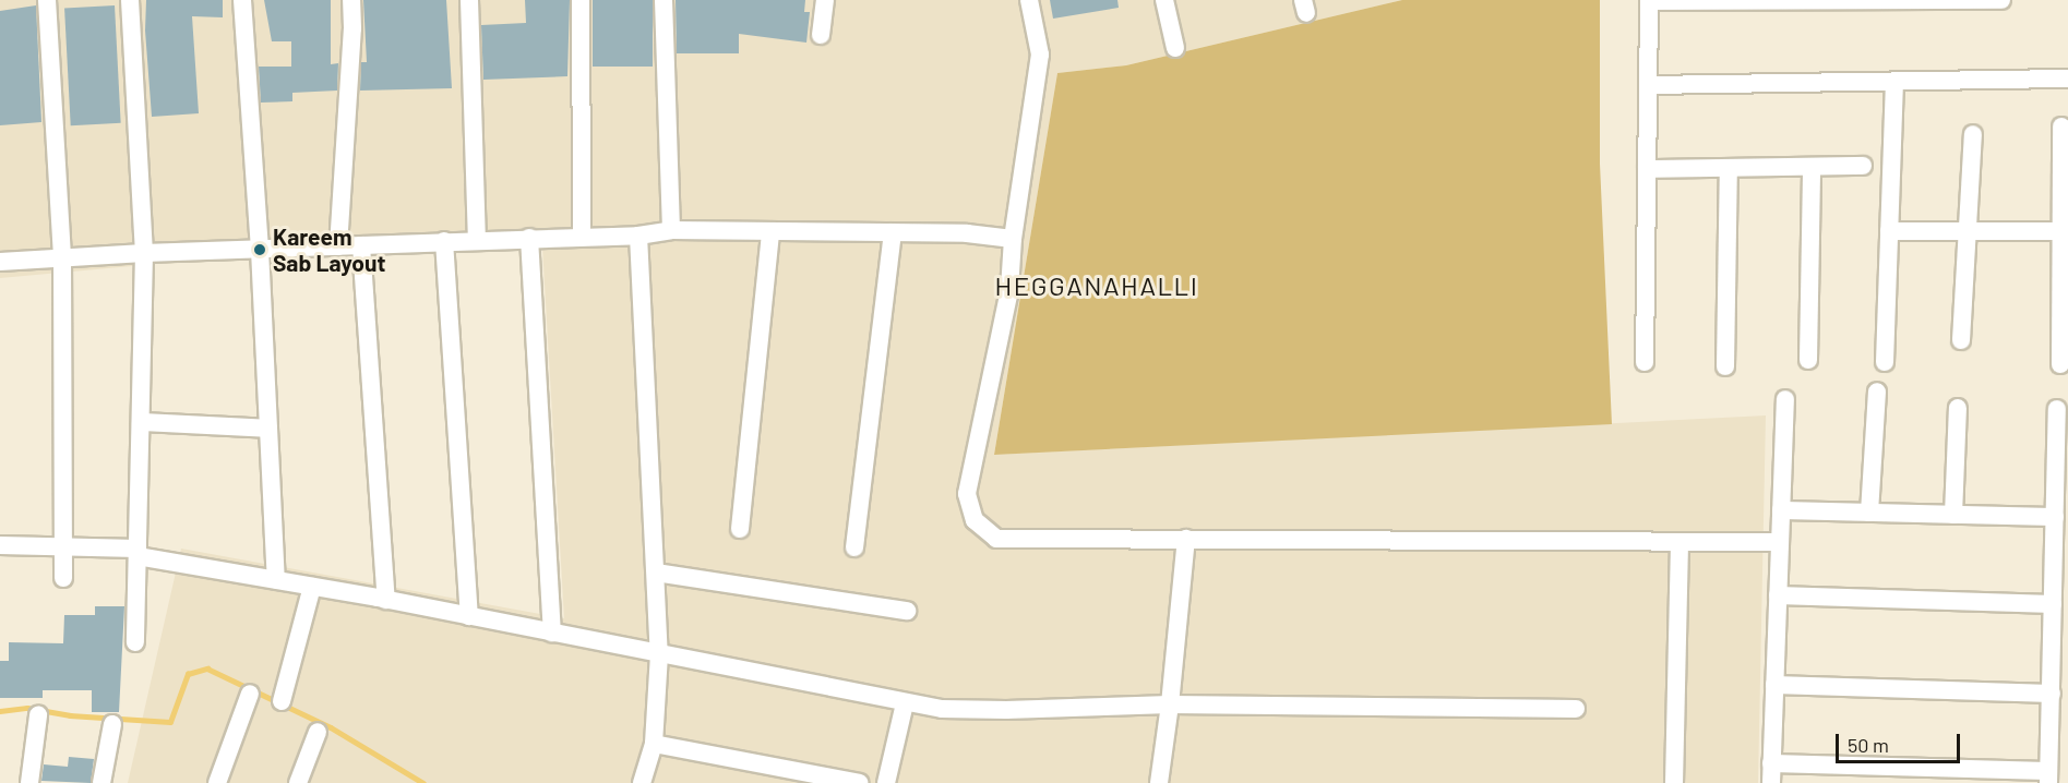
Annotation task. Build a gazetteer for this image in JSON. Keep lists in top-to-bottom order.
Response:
{
  "districts": ["HEGGANAHALLI"],
  "places": ["Kareem Sab Layout"],
  "scale_bar": "50 m"
}
